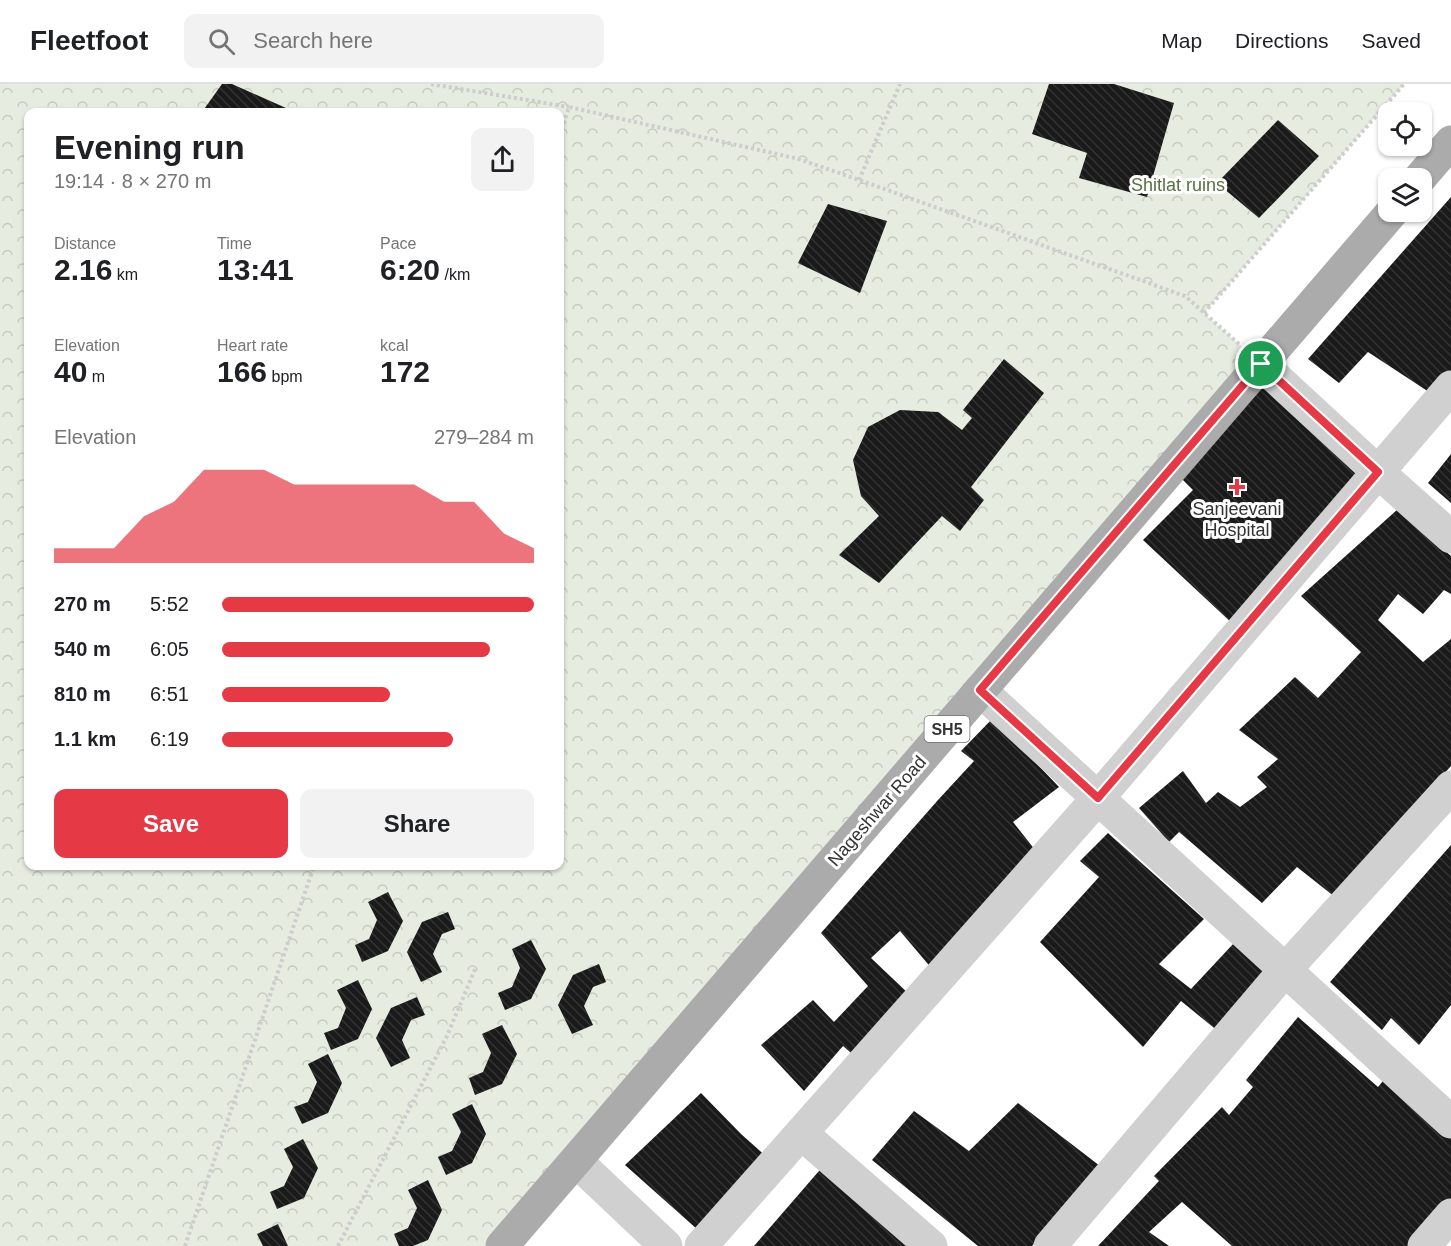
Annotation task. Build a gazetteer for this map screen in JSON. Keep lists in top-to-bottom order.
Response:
{
  "streets": {
    "main road": ["SH5", "Nageshwar Road"]
  },
  "parks": ["Shitlat ruins"],
  "places": {
    "health": ["Sanjeevani Hospital"]
  },
  "page": {
    "header": "Fleetfoot",
    "search": "Search here",
    "nav": ["Map", "Directions", "Saved"],
    "heading": ["Evening run", "19:14 · 8 × 270 m"],
    "stats": [
      ["Distance", "2.16 km"],
      ["Time", "13:41"],
      ["Pace", "6:20 /km"],
      ["Elevation", "40 m"],
      ["Heart rate", "166 bpm"],
      ["kcal", "172"]
    ],
    "chart": ["Elevation", "279–284 m"],
    "list": [
      {
        "name": "270 m",
        "note": "5:52"
      },
      {
        "name": "540 m",
        "note": "6:05"
      },
      {
        "name": "810 m",
        "note": "6:51"
      },
      {
        "name": "1.1 km",
        "note": "6:19"
      }
    ],
    "buttons": ["Save", "Share"]
  }
}
